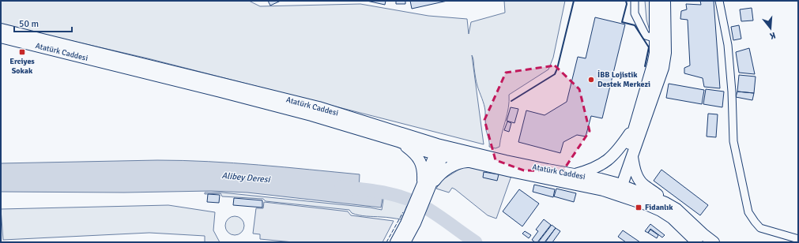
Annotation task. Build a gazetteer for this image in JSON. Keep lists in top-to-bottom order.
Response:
{
  "streets": {
    "main road": ["Atatürk Caddesi"]
  },
  "water": ["Alibey Deresi"],
  "places": {
    "transit": ["Erciyes Sokak", "Fidanlık"],
    "other": ["İBB Lojistik Destek Merkezi"]
  },
  "scale_bar": "50 m",
  "north": "bottom"
}
